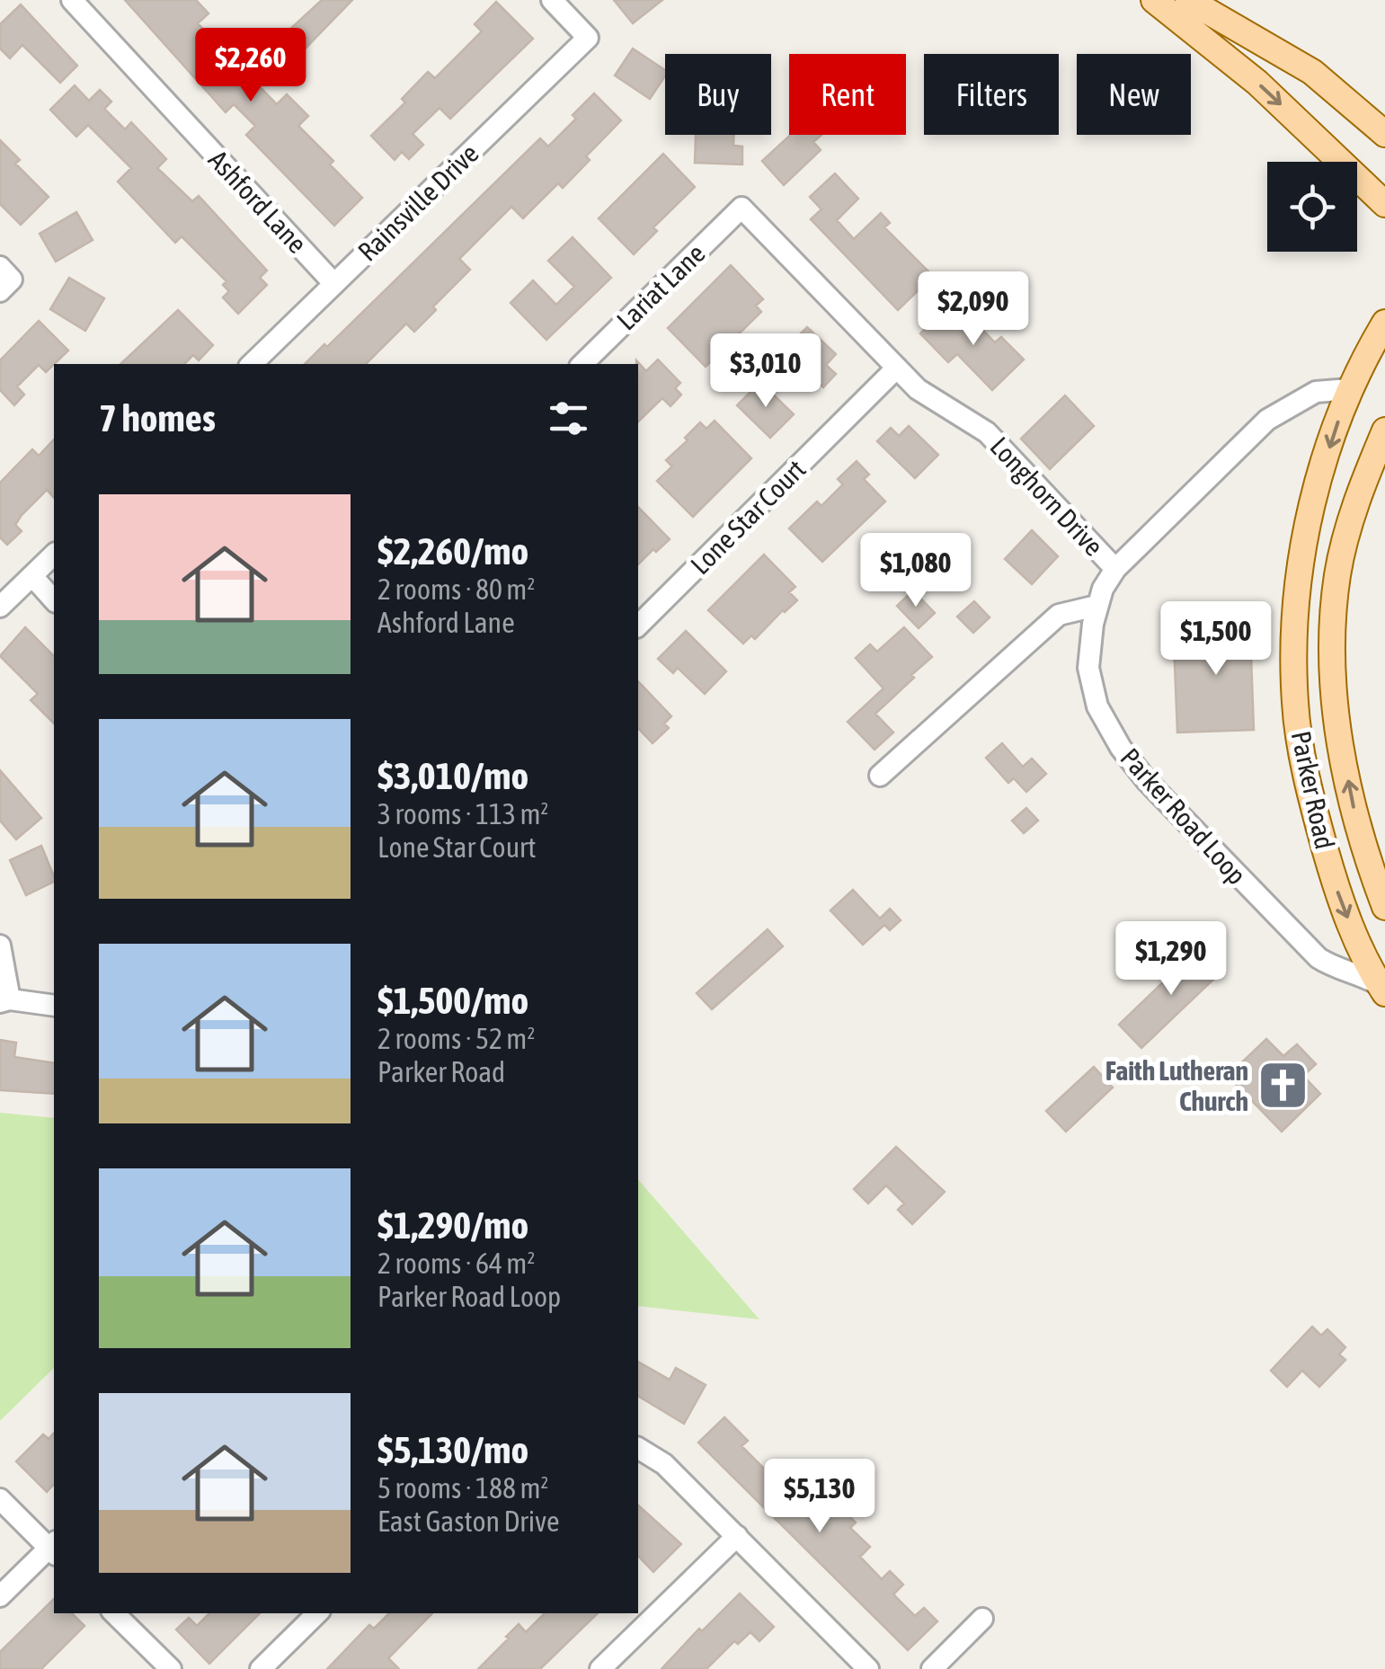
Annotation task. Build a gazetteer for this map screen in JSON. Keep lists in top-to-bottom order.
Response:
{
  "streets": {
    "main road": ["Parker Road"],
    "street": [
      "Ashford Lane",
      "Rainsville Drive",
      "Lariat Lane",
      "Longhorn Drive",
      "Lone Star Court",
      "Parker Road Loop"
    ]
  },
  "crossings": [
    ["Ashford Lane", "Rainsville Drive"],
    ["Lariat Lane", "Longhorn Drive"],
    ["Longhorn Drive", "Lone Star Court"],
    ["Longhorn Drive", "Parker Road Loop"],
    ["Parker Road", "Parker Road Loop"]
  ],
  "places": {
    "church": ["Faith Lutheran Church"]
  },
  "page": {
    "price": [
      "$2,260",
      "$2,090",
      "$3,010",
      "$1,080",
      "$1,500",
      "$1,290",
      "$5,130"
    ],
    "chip": [
      "Buy",
      "Rent",
      "Filters",
      "New"
    ],
    "heading": "7 homes",
    "list": [
      {
        "name": "$2,260/mo",
        "note": "2 rooms · 80 m² · Ashford Lane"
      },
      {
        "name": "$3,010/mo",
        "note": "3 rooms · 113 m² · Lone Star Court"
      },
      {
        "name": "$1,500/mo",
        "note": "2 rooms · 52 m² · Parker Road"
      },
      {
        "name": "$1,290/mo",
        "note": "2 rooms · 64 m² · Parker Road Loop"
      },
      {
        "name": "$5,130/mo",
        "note": "5 rooms · 188 m² · East Gaston Drive"
      }
    ]
  }
}
